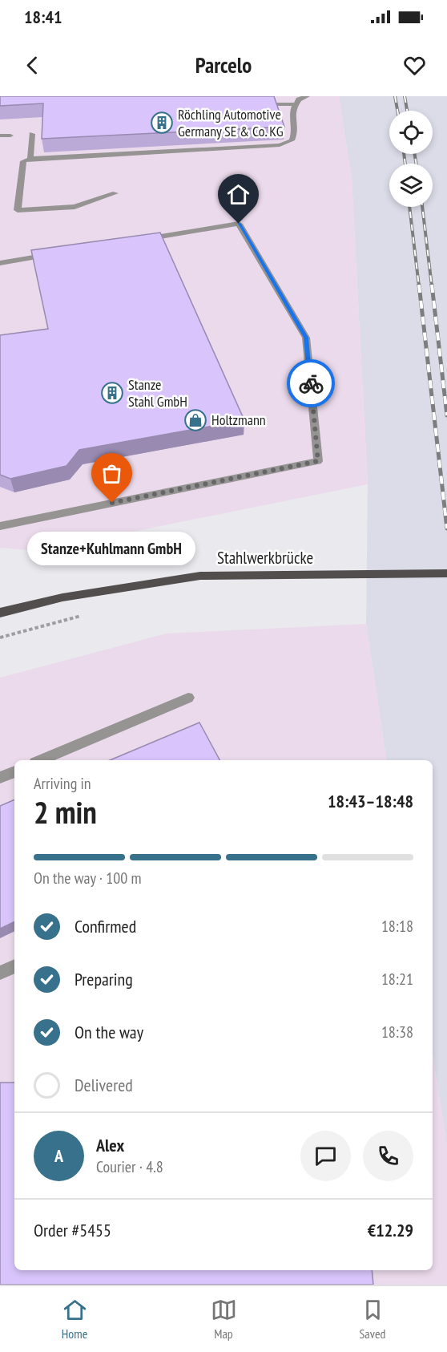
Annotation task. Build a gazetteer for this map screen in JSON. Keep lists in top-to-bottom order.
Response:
{
  "streets": {
    "main road": ["Stahlwerkbrücke"]
  },
  "places": {
    "building": ["Röchling Automotive Germany SE & Co. KG", "Stanze Stahl GmbH"],
    "shop": ["Holtzmann"],
    "other": ["Stanze+Kuhlmann GmbH"]
  },
  "page": {
    "status": "18:41",
    "header": "Parcelo",
    "bubble": "Stanze+Kuhlmann GmbH",
    "heading": ["2 min", "Arriving in", "18:43–18:48"],
    "panel": [
      "Alex",
      "Courier · 4.8",
      "Order #5455",
      "€12.29"
    ],
    "bar": "On the way · 100 m",
    "list": [
      ["Confirmed", "18:18"],
      ["Preparing", "18:21"],
      ["On the way", "18:38"],
      "Delivered"
    ],
    "round": "A",
    "tabs": ["Home", "Map", "Saved"]
  }
}
